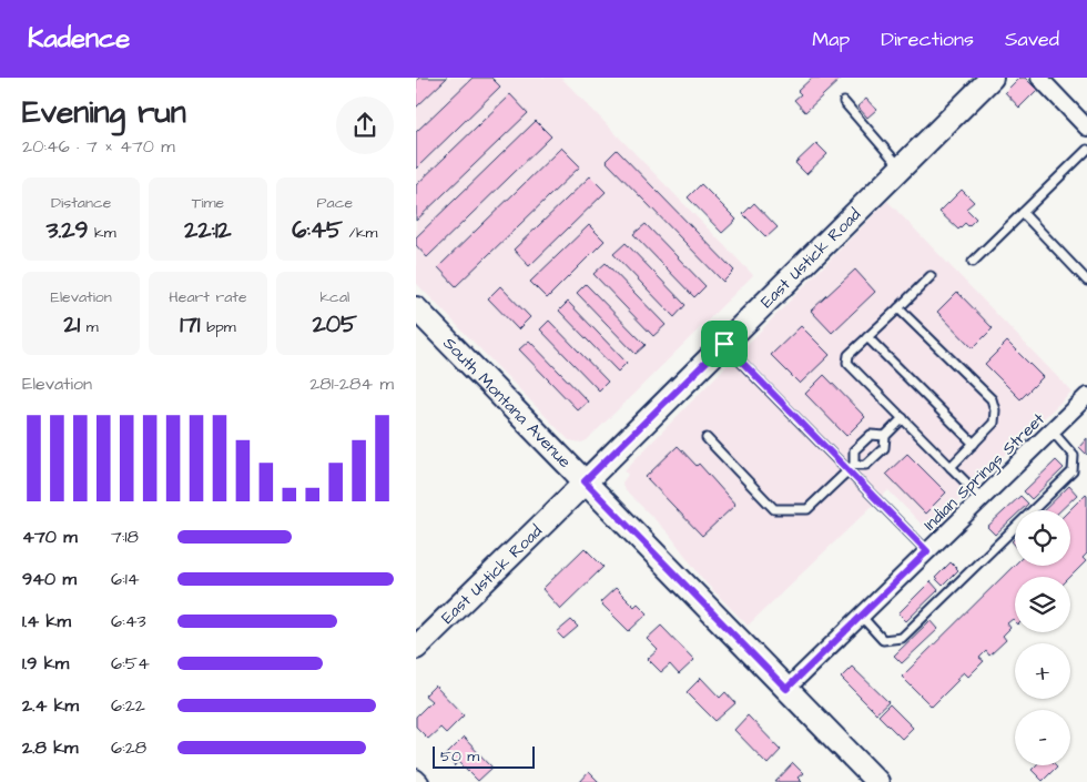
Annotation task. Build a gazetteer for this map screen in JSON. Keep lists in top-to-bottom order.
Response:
{
  "streets": {
    "main road": ["East Ustick Road", "South Montana Avenue"],
    "street": ["Indian Springs Street"]
  },
  "crossings": [
    ["East Ustick Road", "South Montana Avenue"],
    ["South Montana Avenue", "Indian Springs Street"]
  ],
  "scale_bar": "50 m",
  "page": {
    "header": "Kadence",
    "nav": ["Map", "Directions", "Saved"],
    "heading": ["Evening run", "20:46 · 7 × 470 m"],
    "stats": [
      ["Distance", "3.29 km"],
      ["Time", "22:12"],
      ["Pace", "6:45 /km"],
      ["Elevation", "21 m"],
      ["Heart rate", "171 bpm"],
      ["kcal", "205"]
    ],
    "chart": ["Elevation", "281–284 m"],
    "map_buttons": ["+", "−"],
    "list": [
      {
        "name": "470 m",
        "note": "7:18"
      },
      {
        "name": "940 m",
        "note": "6:14"
      },
      {
        "name": "1.4 km",
        "note": "6:43"
      },
      {
        "name": "1.9 km",
        "note": "6:54"
      },
      {
        "name": "2.4 km",
        "note": "6:22"
      },
      {
        "name": "2.8 km",
        "note": "6:28"
      }
    ],
    "scale": "50 m"
  }
}
